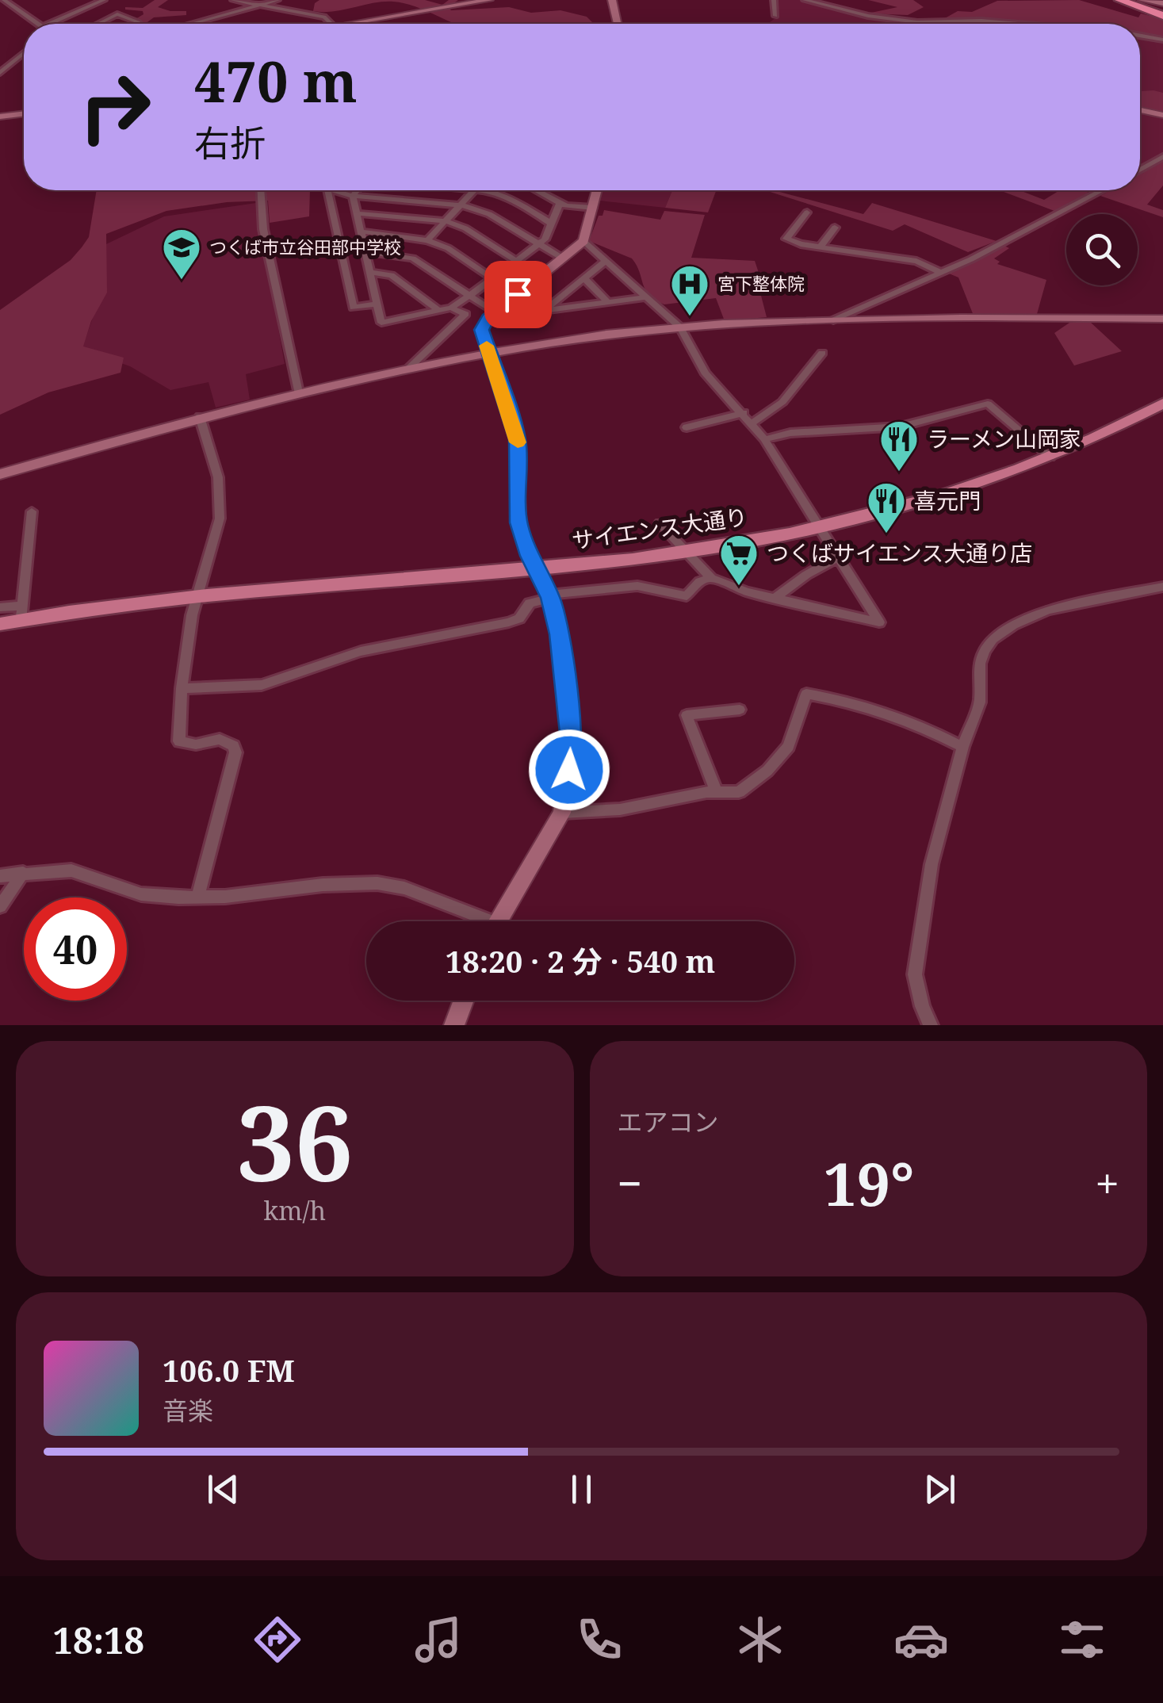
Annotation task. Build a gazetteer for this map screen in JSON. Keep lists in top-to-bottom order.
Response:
{
  "streets": {
    "main road": ["サイエンス大通り"]
  },
  "places": {
    "school or university": ["つくば市立谷田部中学校"],
    "hospital": ["宮下整体院"],
    "restaurant": ["ラーメン山岡家", "喜元門"],
    "supermarket": ["つくばサイエンス大通り店"]
  },
  "page": {
    "turn": ["470 m", "右折"],
    "limit": "40",
    "trip": "18:20 · 2 分 · 540 m",
    "tile": [
      ["36", "km/h"],
      "エアコン"
    ],
    "heat": ["−", "19°", "+"],
    "song": ["106.0 FM", "音楽"],
    "tabs": "18:18"
  }
}
